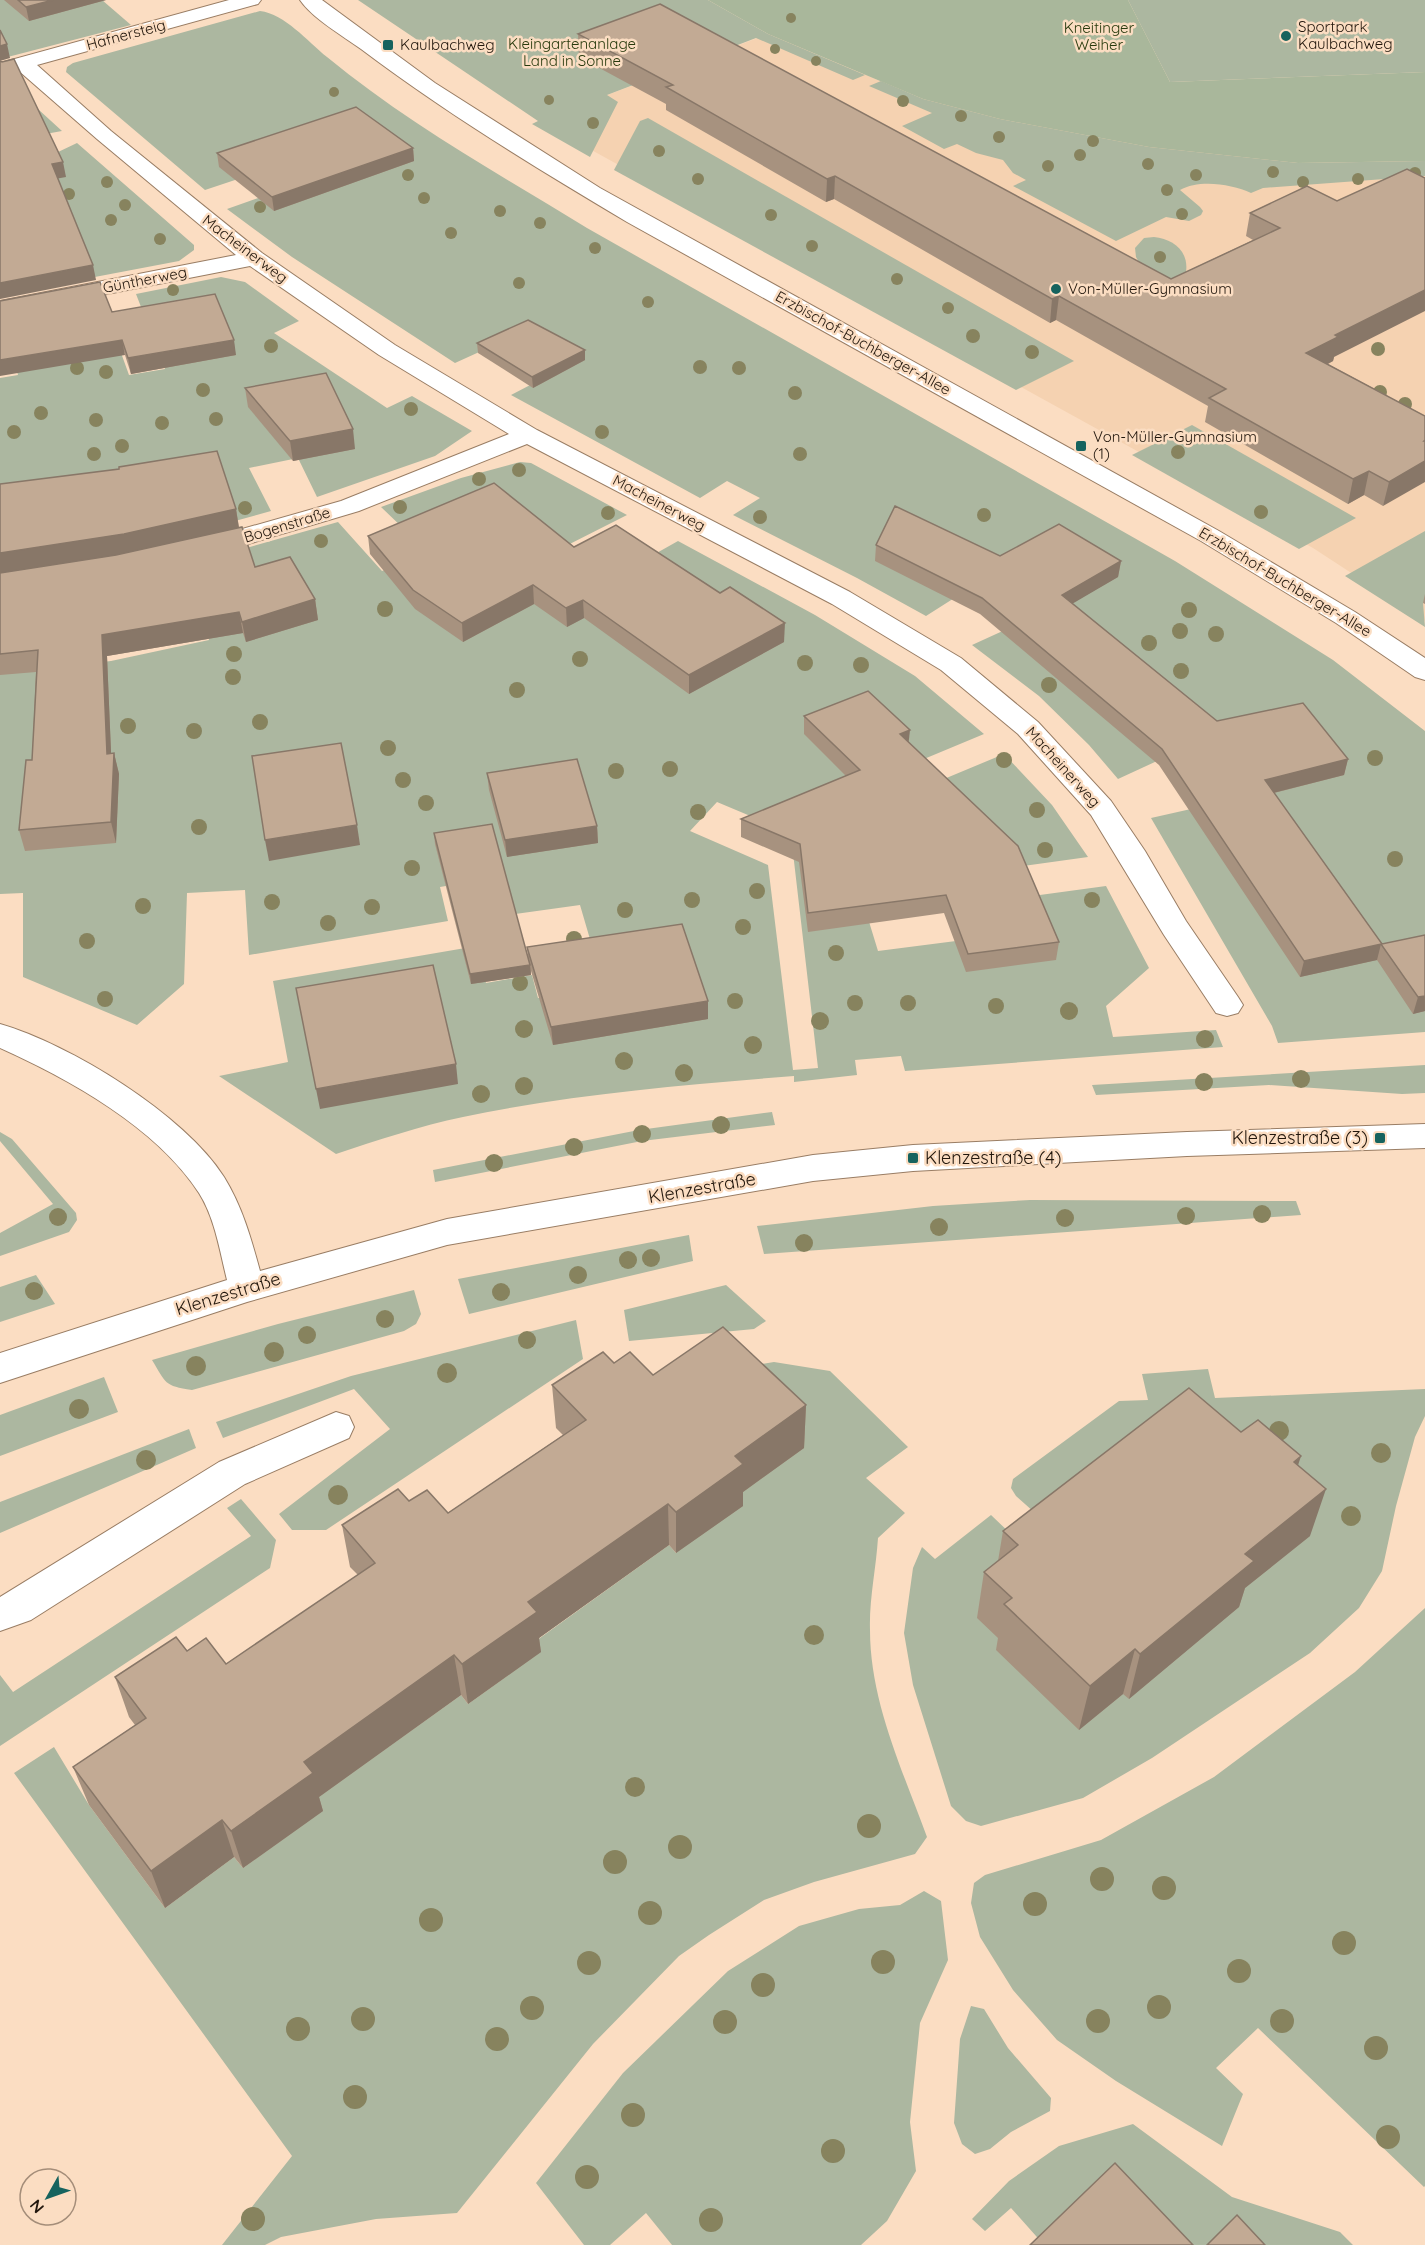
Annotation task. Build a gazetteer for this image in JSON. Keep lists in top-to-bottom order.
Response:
{
  "streets": {
    "street": [
      "Hafnersteig",
      "Macheinerweg",
      "Güntherweg",
      "Erzbischof-Buchberger-Allee",
      "Bogenstraße",
      "Klenzestraße"
    ]
  },
  "crossings": [
    ["Hafnersteig", "Macheinerweg"],
    ["Macheinerweg", "Güntherweg"],
    ["Macheinerweg", "Bogenstraße"]
  ],
  "parks": ["Kneitinger Weiher", "Kleingartenanlage Land in Sonne"],
  "places": {
    "other": ["Sportpark Kaulbachweg", "Von-Müller-Gymnasium"],
    "transit": [
      "Kaulbachweg",
      "Von-Müller-Gymnasium (1)",
      "Klenzestraße (3)",
      "Klenzestraße (4)"
    ]
  },
  "north": "bottom left"
}
